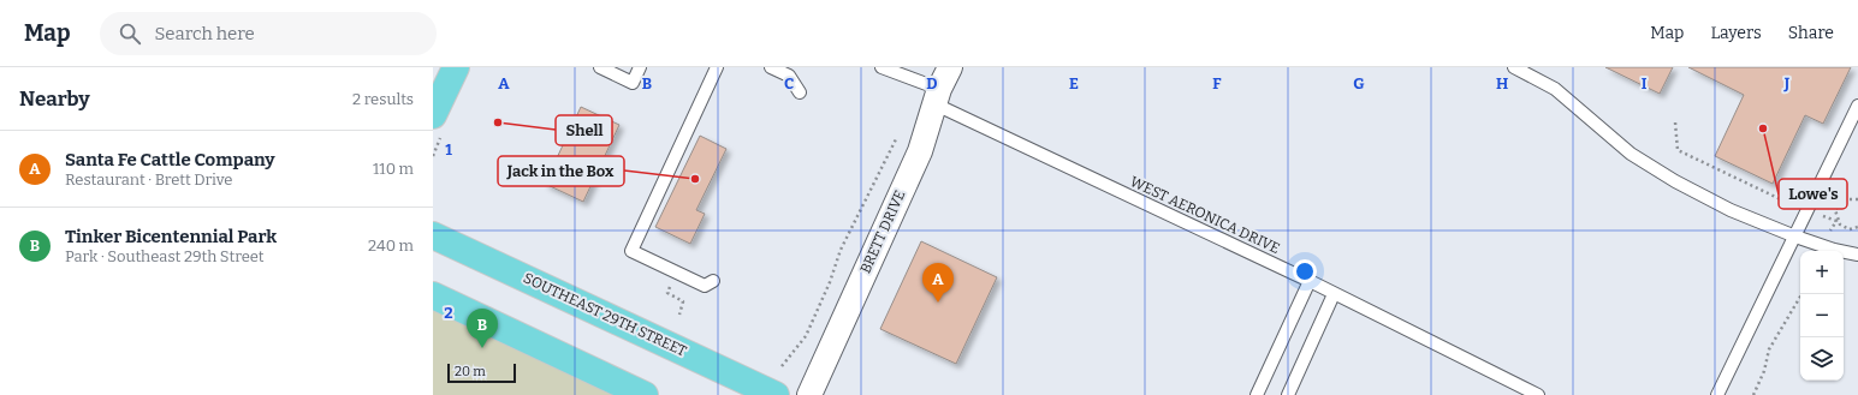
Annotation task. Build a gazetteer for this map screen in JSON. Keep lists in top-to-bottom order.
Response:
{
  "streets": {
    "main road": ["SOUTHEAST 29TH STREET"],
    "street": ["BRETT DRIVE"],
    "lane": ["WEST AERONICA DRIVE"]
  },
  "crossings": [
    ["WEST AERONICA DRIVE", "BRETT DRIVE"]
  ],
  "places": ["Shell", "Lowe's", "Jack in the Box"],
  "scale_bar": "20 m",
  "page": {
    "header": "Map",
    "search": "Search here",
    "nav": ["Map", "Layers", "Share"],
    "heading": ["Nearby", "2 results"],
    "list": [
      {
        "mark": "A",
        "name": "Santa Fe Cattle Company",
        "note": "Restaurant · Brett Drive",
        "value": "110 m"
      },
      {
        "mark": "B",
        "name": "Tinker Bicentennial Park",
        "note": "Park · Southeast 29th Street",
        "value": "240 m"
      }
    ],
    "map_buttons": ["+", "−"],
    "pins": ["A", "B"],
    "scale": "20 m"
  },
  "grid": {
    "columns": [
      "A",
      "B",
      "C",
      "D",
      "E",
      "F",
      "G",
      "H",
      "I",
      "J"
    ],
    "rows": ["1", "2"]
  }
}
